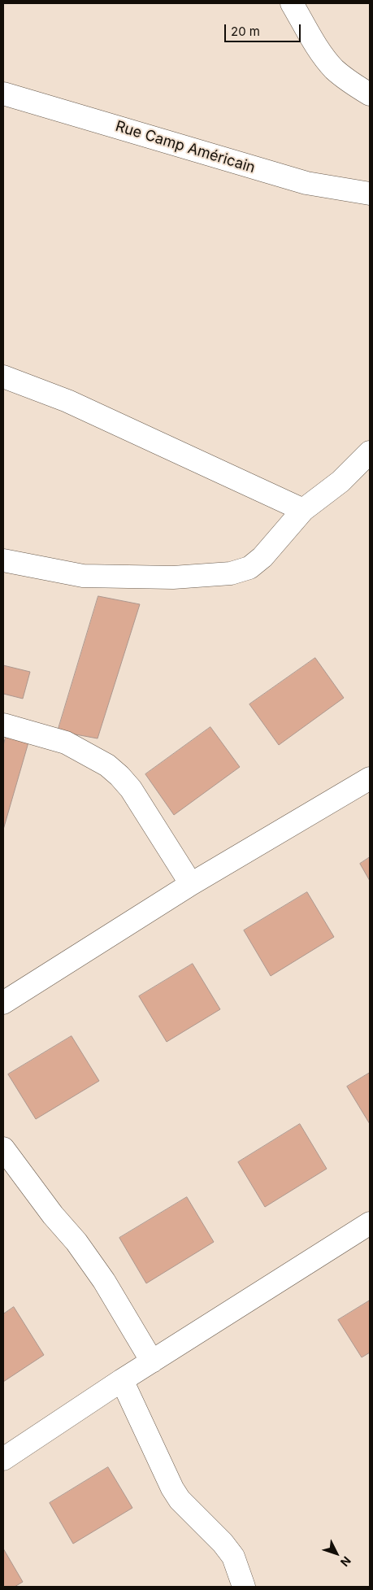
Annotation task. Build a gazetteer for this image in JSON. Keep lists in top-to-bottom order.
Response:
{
  "streets": {
    "street": ["Rue Camp Américain"]
  },
  "scale_bar": "20 m",
  "north": "bottom right"
}
